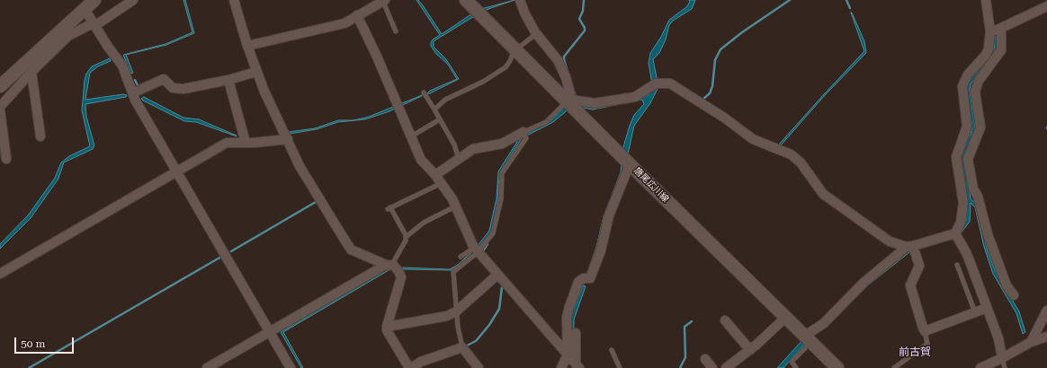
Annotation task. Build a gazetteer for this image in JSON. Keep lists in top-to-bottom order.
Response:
{
  "streets": {
    "main road": ["唐尾広川線"]
  },
  "districts": ["前古賀"],
  "scale_bar": "50 m"
}
